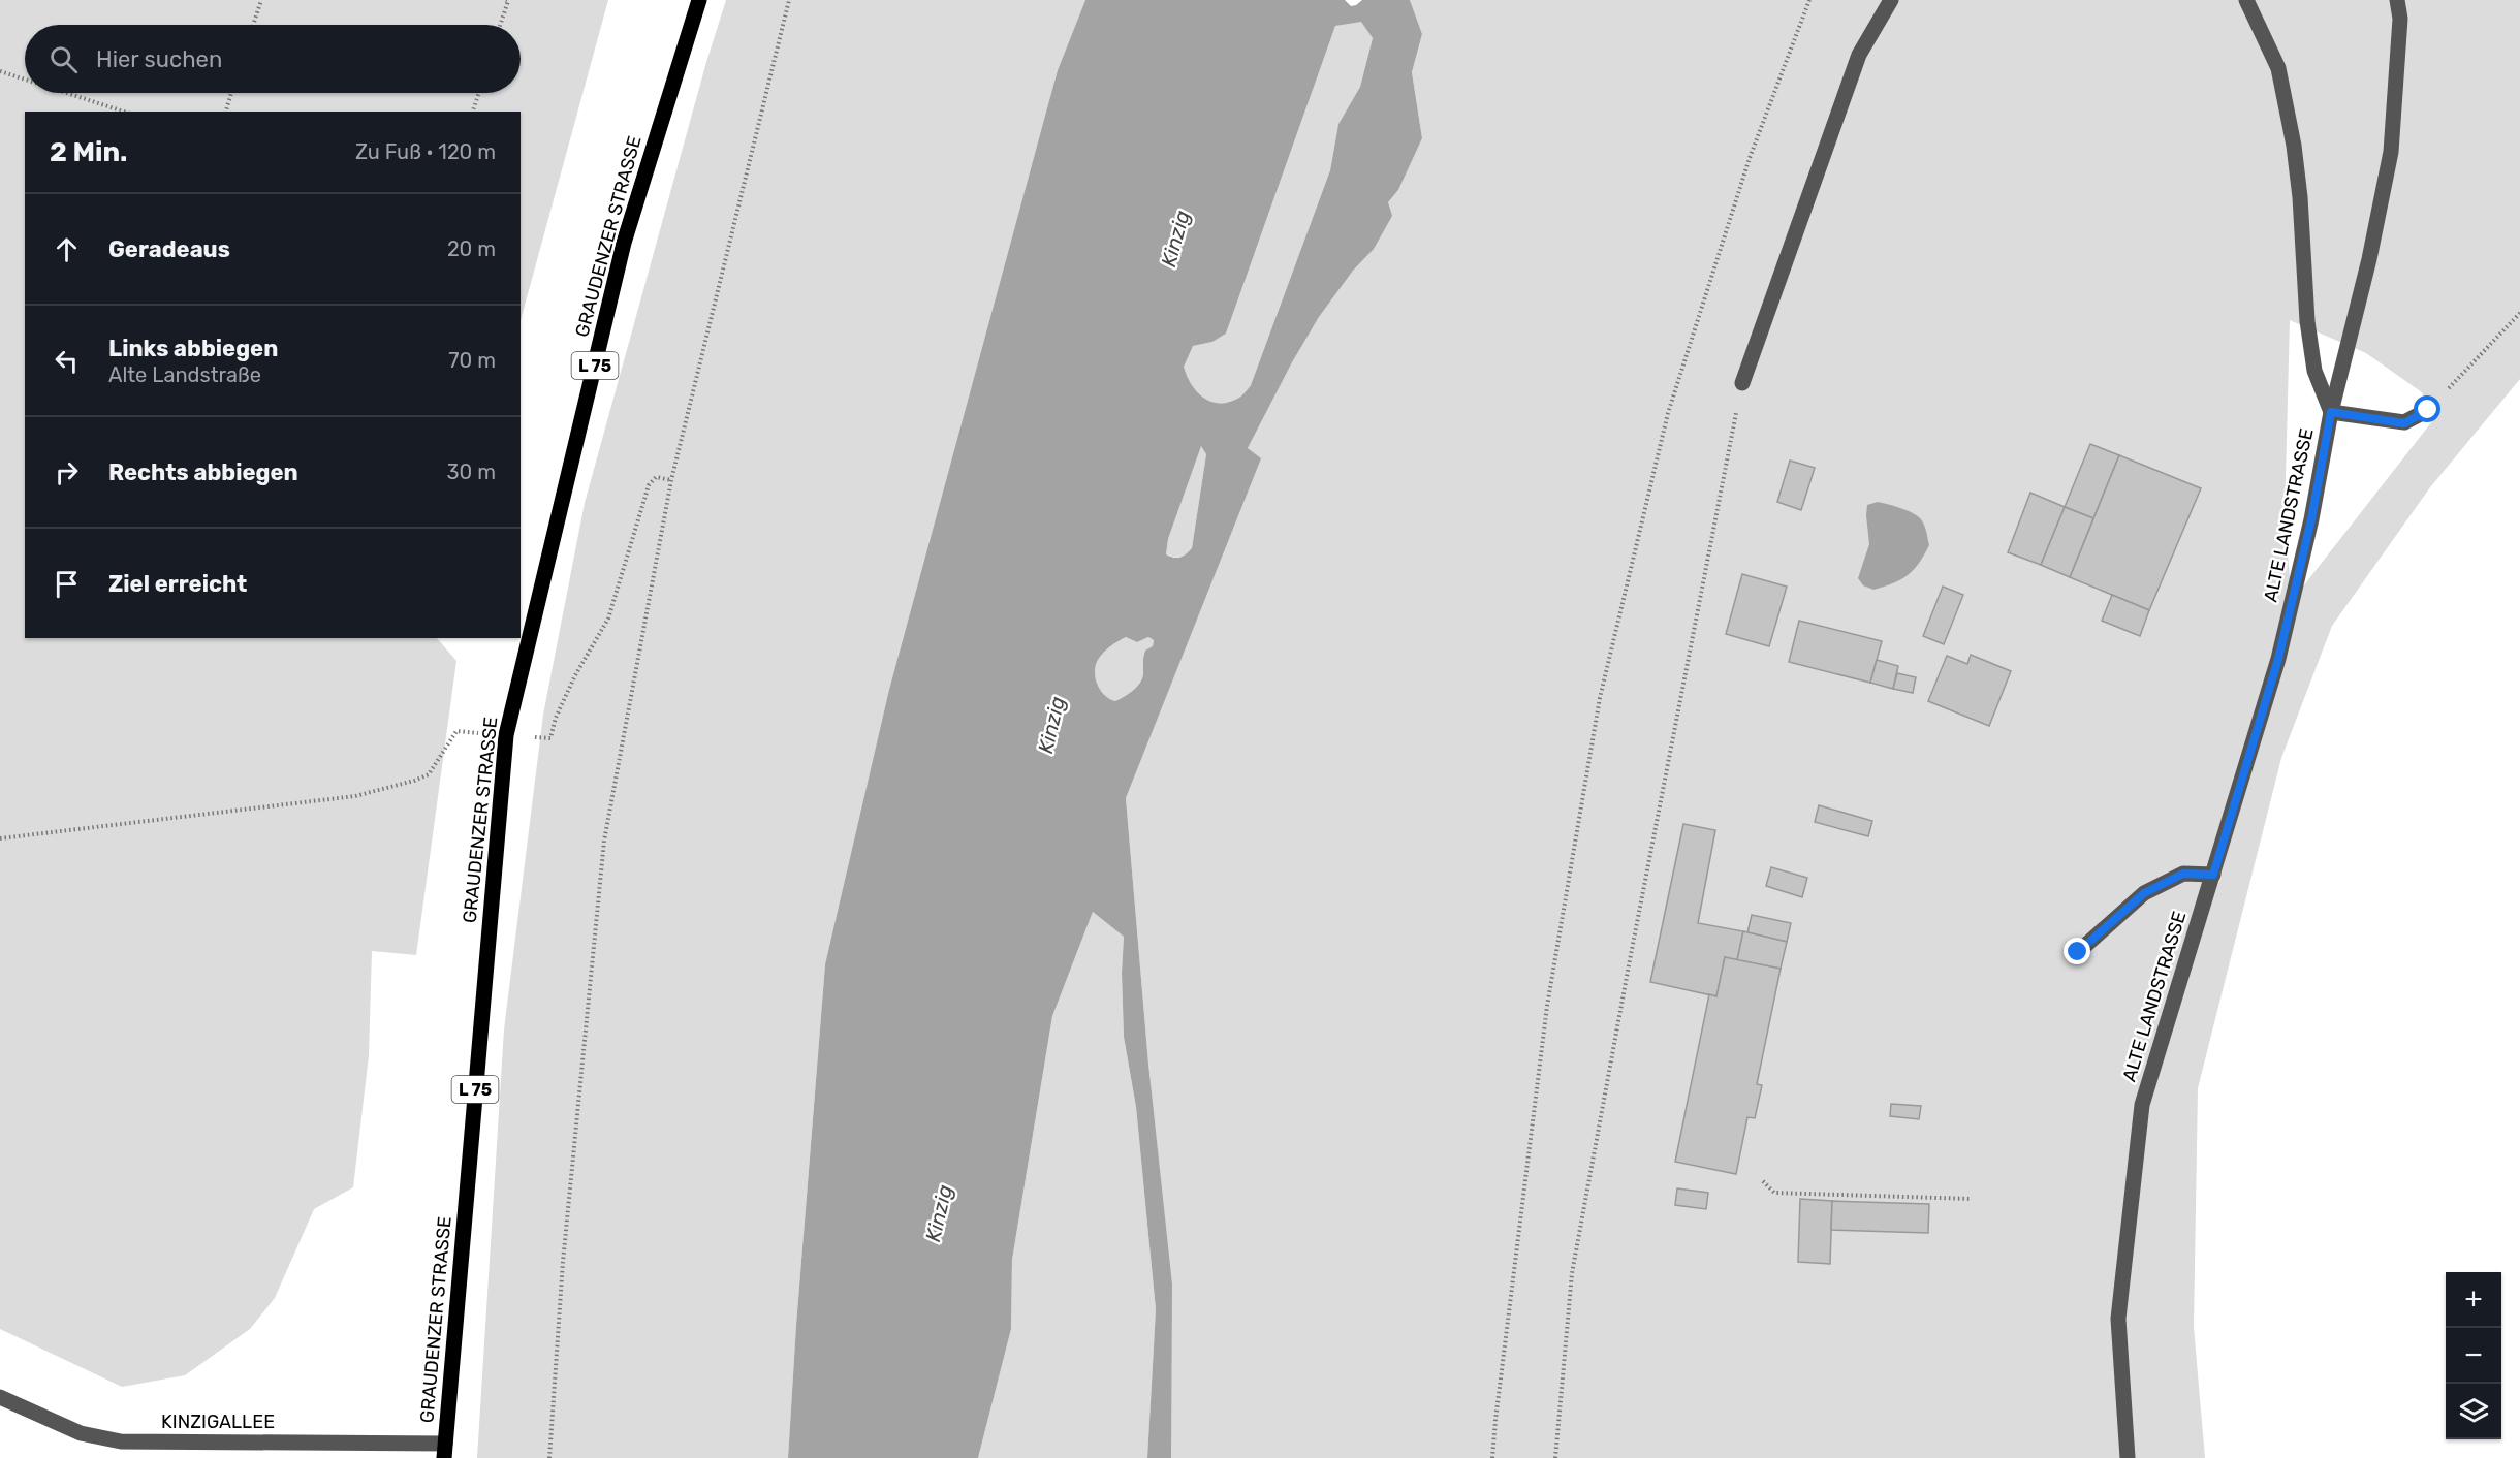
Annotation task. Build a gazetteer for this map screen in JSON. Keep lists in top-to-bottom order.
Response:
{
  "streets": {
    "main road": ["GRAUDENZER STRASSE", "L 75"],
    "street": ["ALTE LANDSTRASSE", "KINZIGALLEE"]
  },
  "crossings": [
    ["GRAUDENZER STRASSE", "KINZIGALLEE"]
  ],
  "water": ["Kinzig"],
  "page": {
    "search": "Hier suchen",
    "heading": ["2 Min.", "Zu Fuß · 120 m"],
    "list": [
      ["Geradeaus", "20 m"],
      ["Links abbiegen", "Alte Landstraße", "70 m"],
      ["Rechts abbiegen", "30 m"],
      "Ziel erreicht"
    ],
    "map_buttons": ["+", "−"]
  }
}
